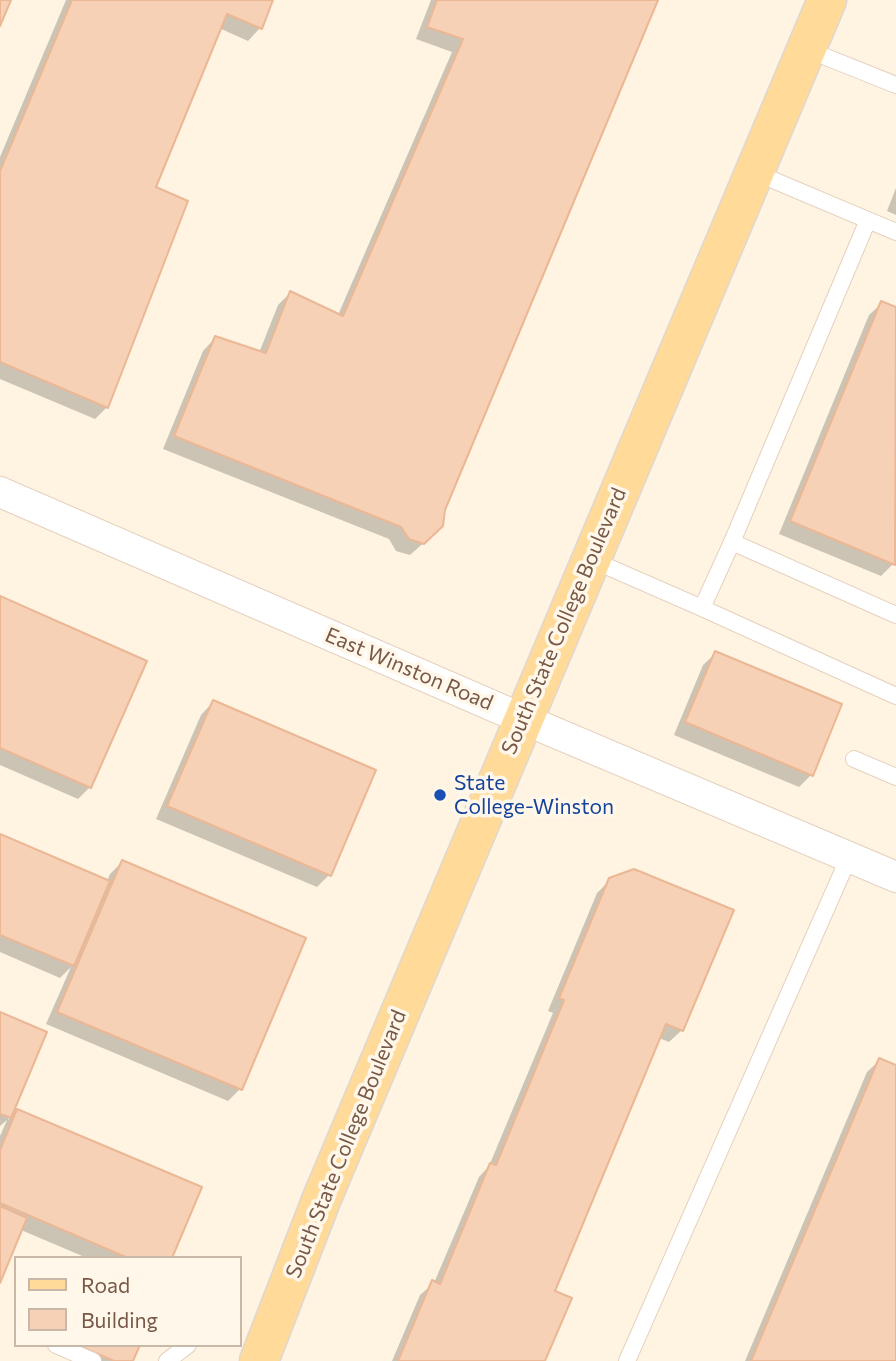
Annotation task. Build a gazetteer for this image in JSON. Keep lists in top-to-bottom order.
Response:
{
  "streets": {
    "main road": ["South State College Boulevard"],
    "street": ["East Winston Road"]
  },
  "crossings": [
    ["South State College Boulevard", "East Winston Road"]
  ],
  "places": ["State College-Winston"],
  "legend": ["Road", "Building"]
}
